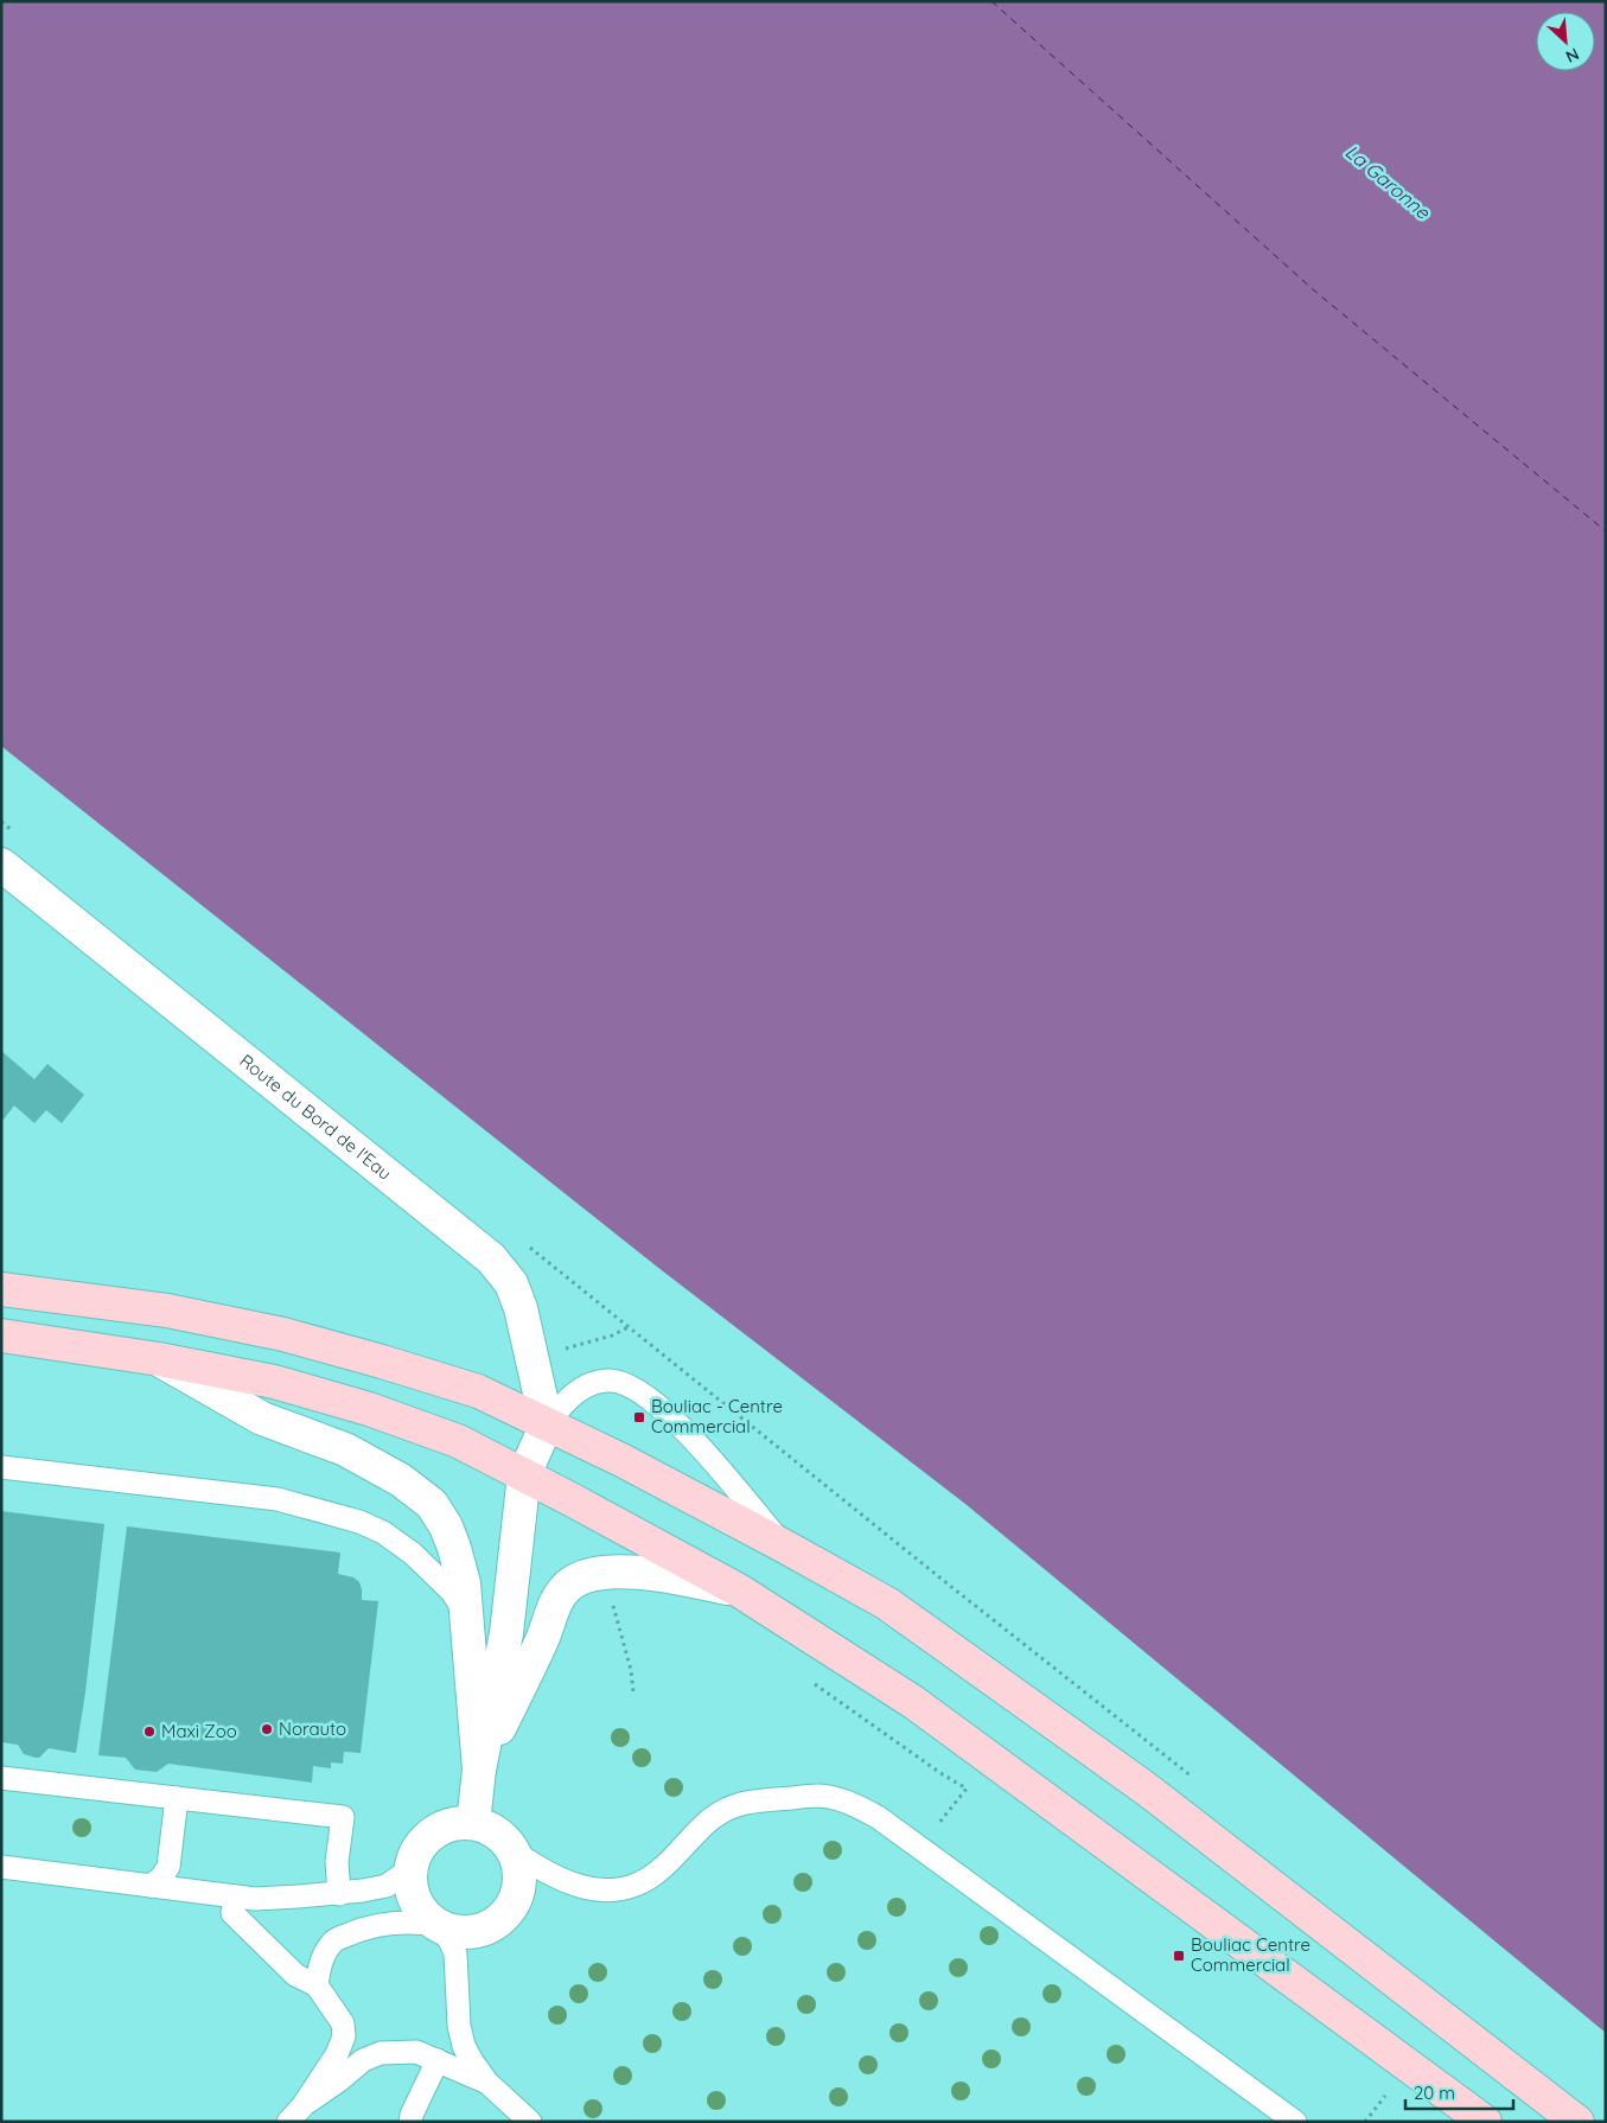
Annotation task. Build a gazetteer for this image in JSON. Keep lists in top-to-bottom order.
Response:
{
  "streets": {
    "street": ["Route du Bord de l'Eau"]
  },
  "water": ["La Garonne"],
  "places": {
    "transit": ["Bouliac - Centre Commercial", "Bouliac Centre Commercial"],
    "other": ["Norauto", "Maxi Zoo"]
  },
  "scale_bar": "20 m",
  "north": "bottom right"
}
